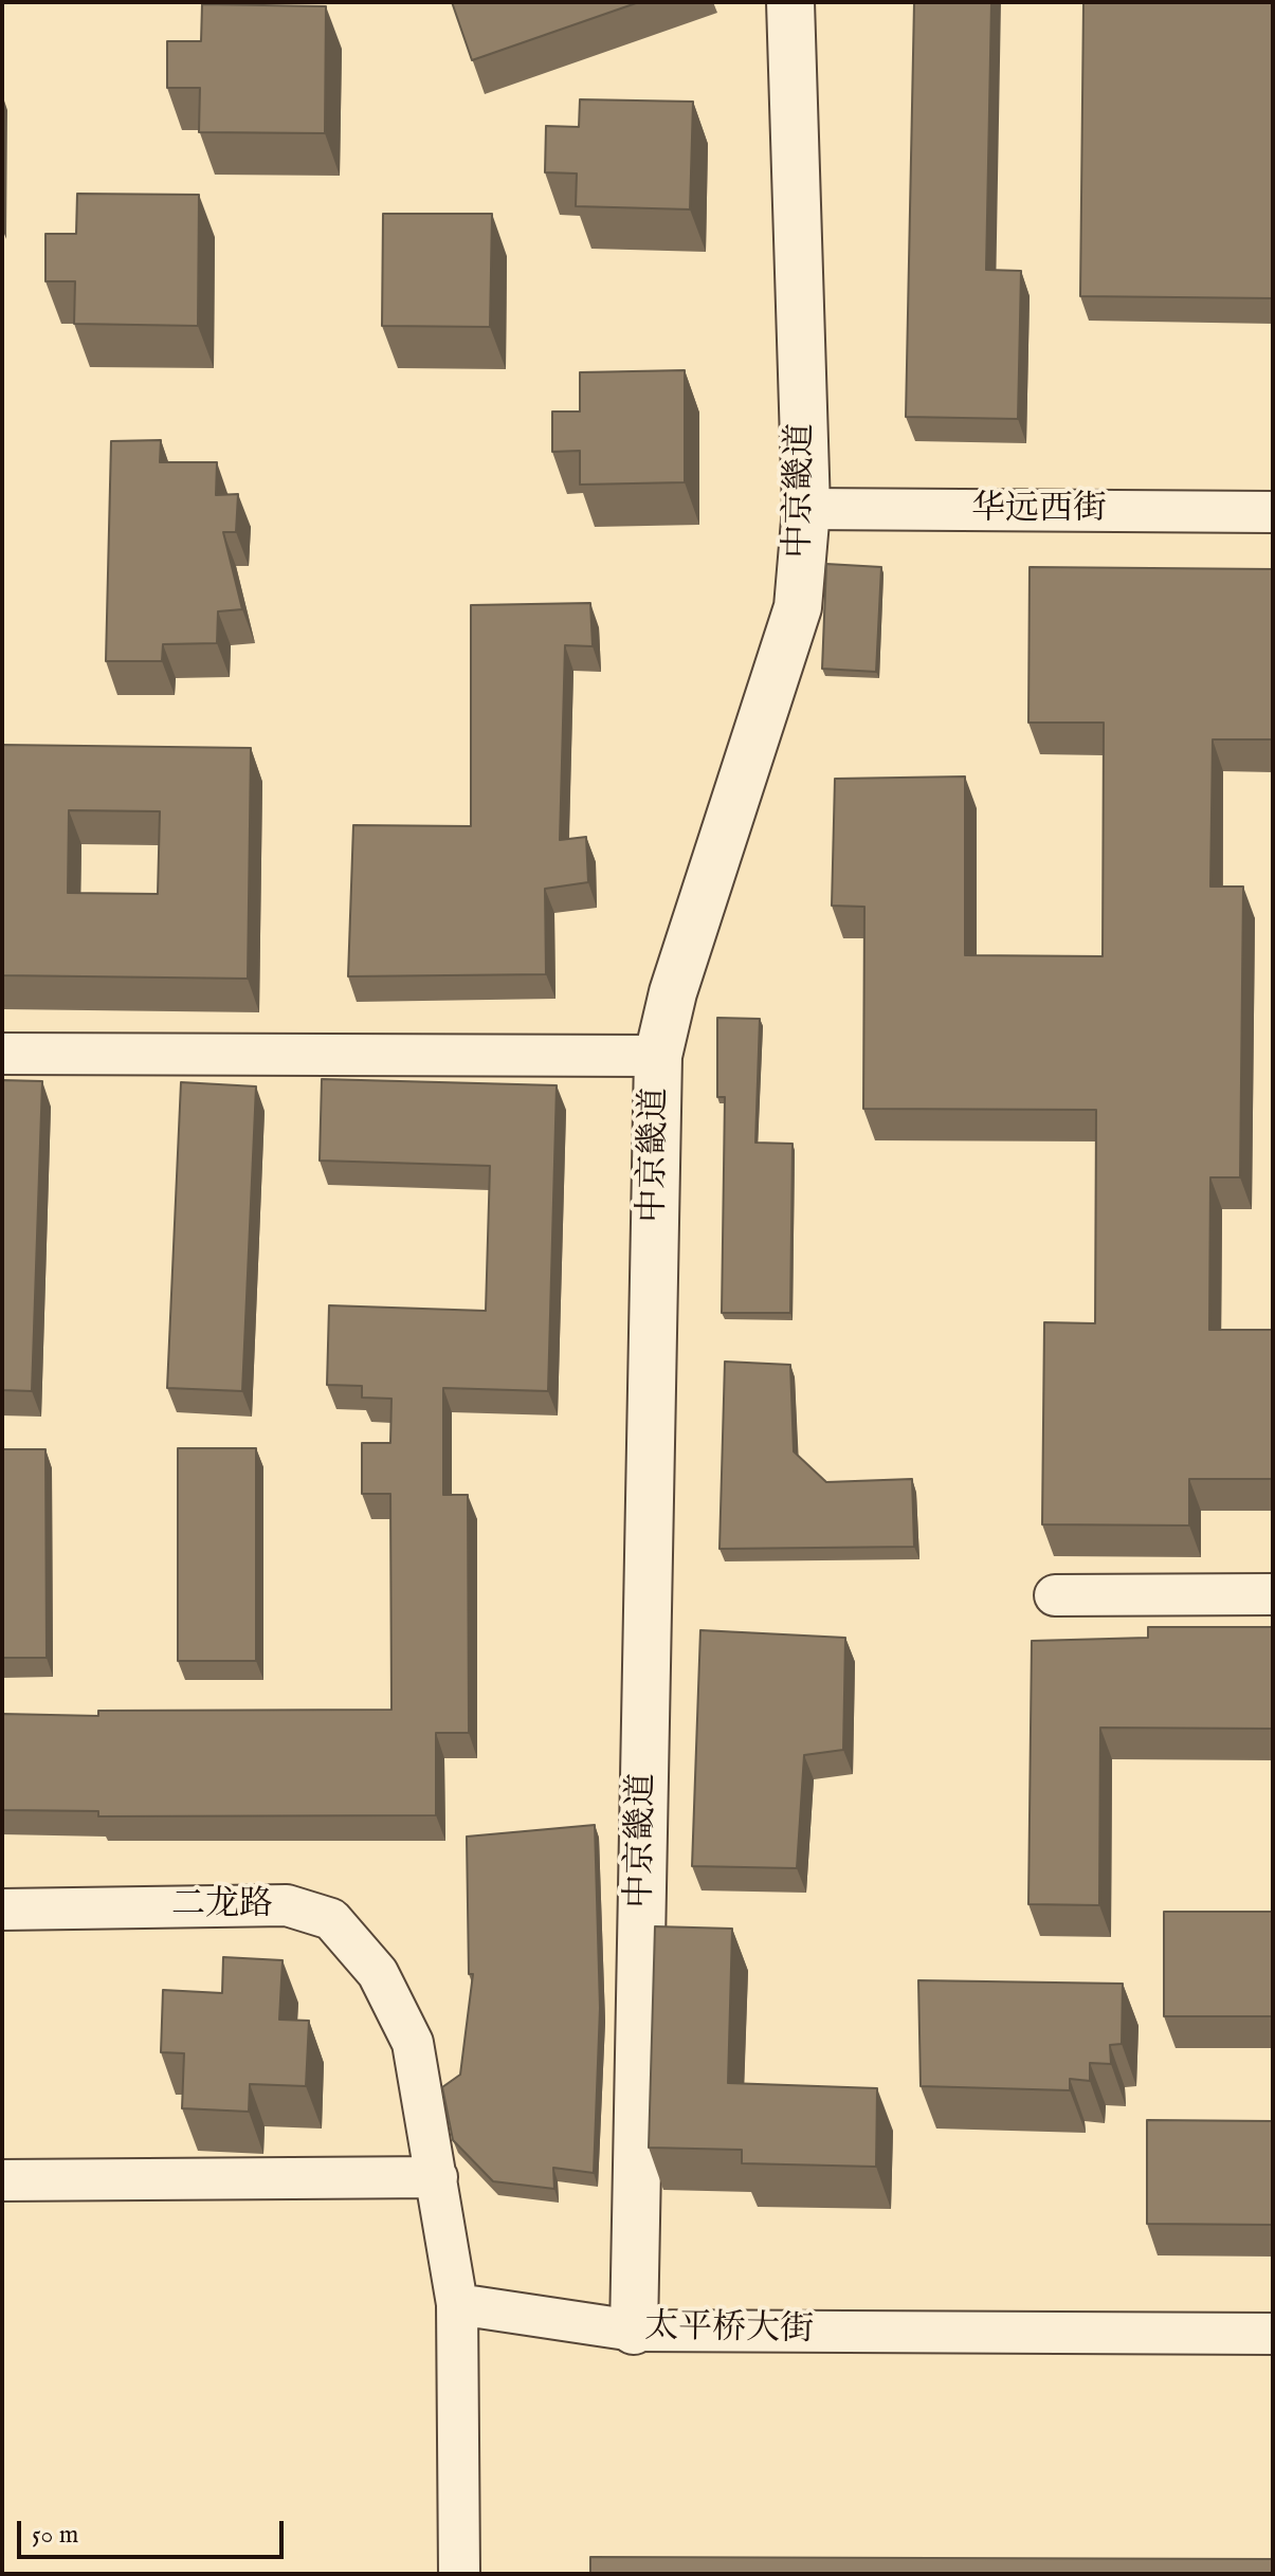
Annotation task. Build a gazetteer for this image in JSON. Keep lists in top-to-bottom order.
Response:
{
  "streets": {
    "street": [
      "中京畿道",
      "华远西街",
      "二龙路",
      "太平桥大街"
    ]
  },
  "crossings": [
    ["中京畿道", "华远西街"],
    ["中京畿道", "太平桥大街"],
    ["二龙路", "太平桥大街"]
  ],
  "scale_bar": "50 m"
}
